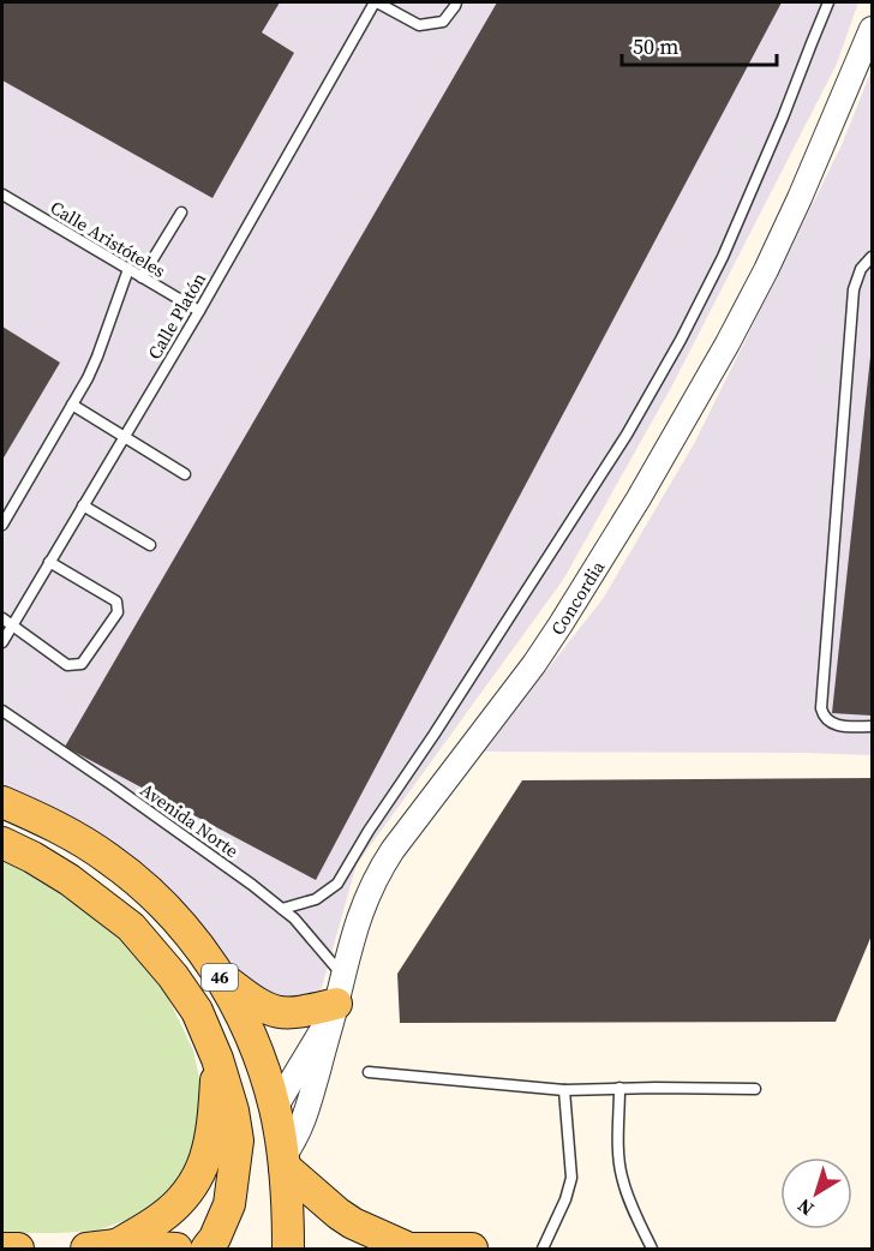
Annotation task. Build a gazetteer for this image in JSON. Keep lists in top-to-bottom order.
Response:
{
  "streets": {
    "main road": ["46"],
    "street": ["Concordia"],
    "lane": ["Calle Aristóteles", "Calle Platón", "Avenida Norte"]
  },
  "crossings": [
    ["Calle Aristóteles", "Calle Platón"],
    ["Concordia", "Avenida Norte"],
    ["Concordia", "46"]
  ],
  "scale_bar": "50 m",
  "north": "bottom left"
}
